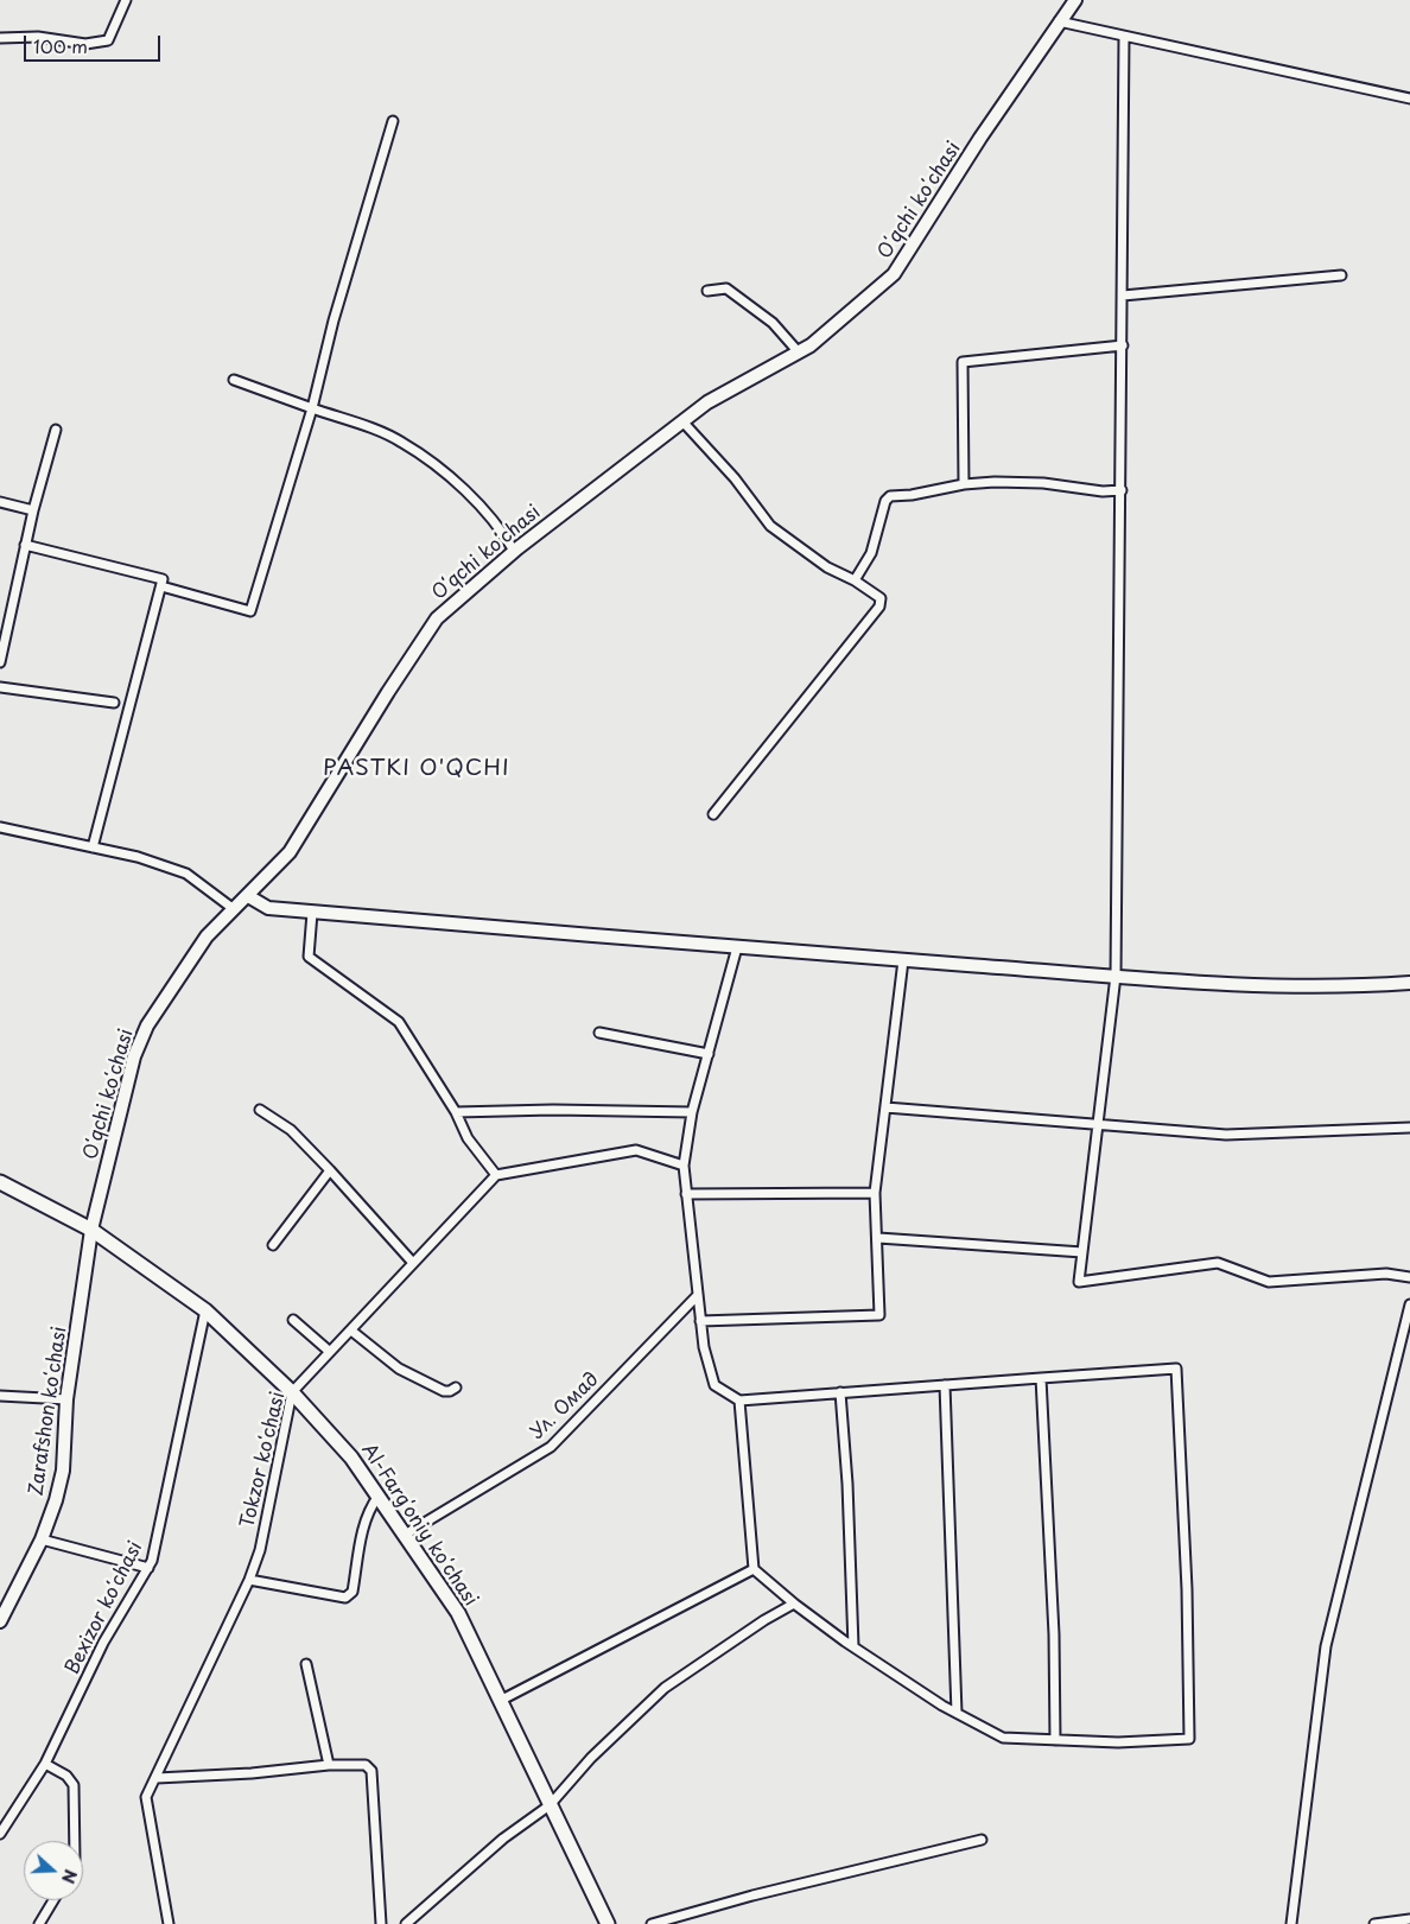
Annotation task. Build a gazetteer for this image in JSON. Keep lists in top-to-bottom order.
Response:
{
  "streets": {
    "main road": ["Oʻqchi koʻchasi", "Zarafshon koʻchasi", "Al-Fargʻoniy koʻchasi"],
    "street": ["Ул. Омад", "Tokzor koʻchasi", "Bexizor koʻchasi"]
  },
  "crossings": [
    ["Oʻqchi koʻchasi", "Zarafshon koʻchasi"],
    ["Oʻqchi koʻchasi", "Al-Fargʻoniy koʻchasi"],
    ["Ул. Омад", "Al-Fargʻoniy koʻchasi"],
    ["Zarafshon koʻchasi", "Al-Fargʻoniy koʻchasi"],
    ["Tokzor koʻchasi", "Al-Fargʻoniy koʻchasi"],
    ["Al-Fargʻoniy koʻchasi", "Bexizor koʻchasi"]
  ],
  "districts": ["PASTKI O'QCHI"],
  "scale_bar": "100 m",
  "north": "right"
}
